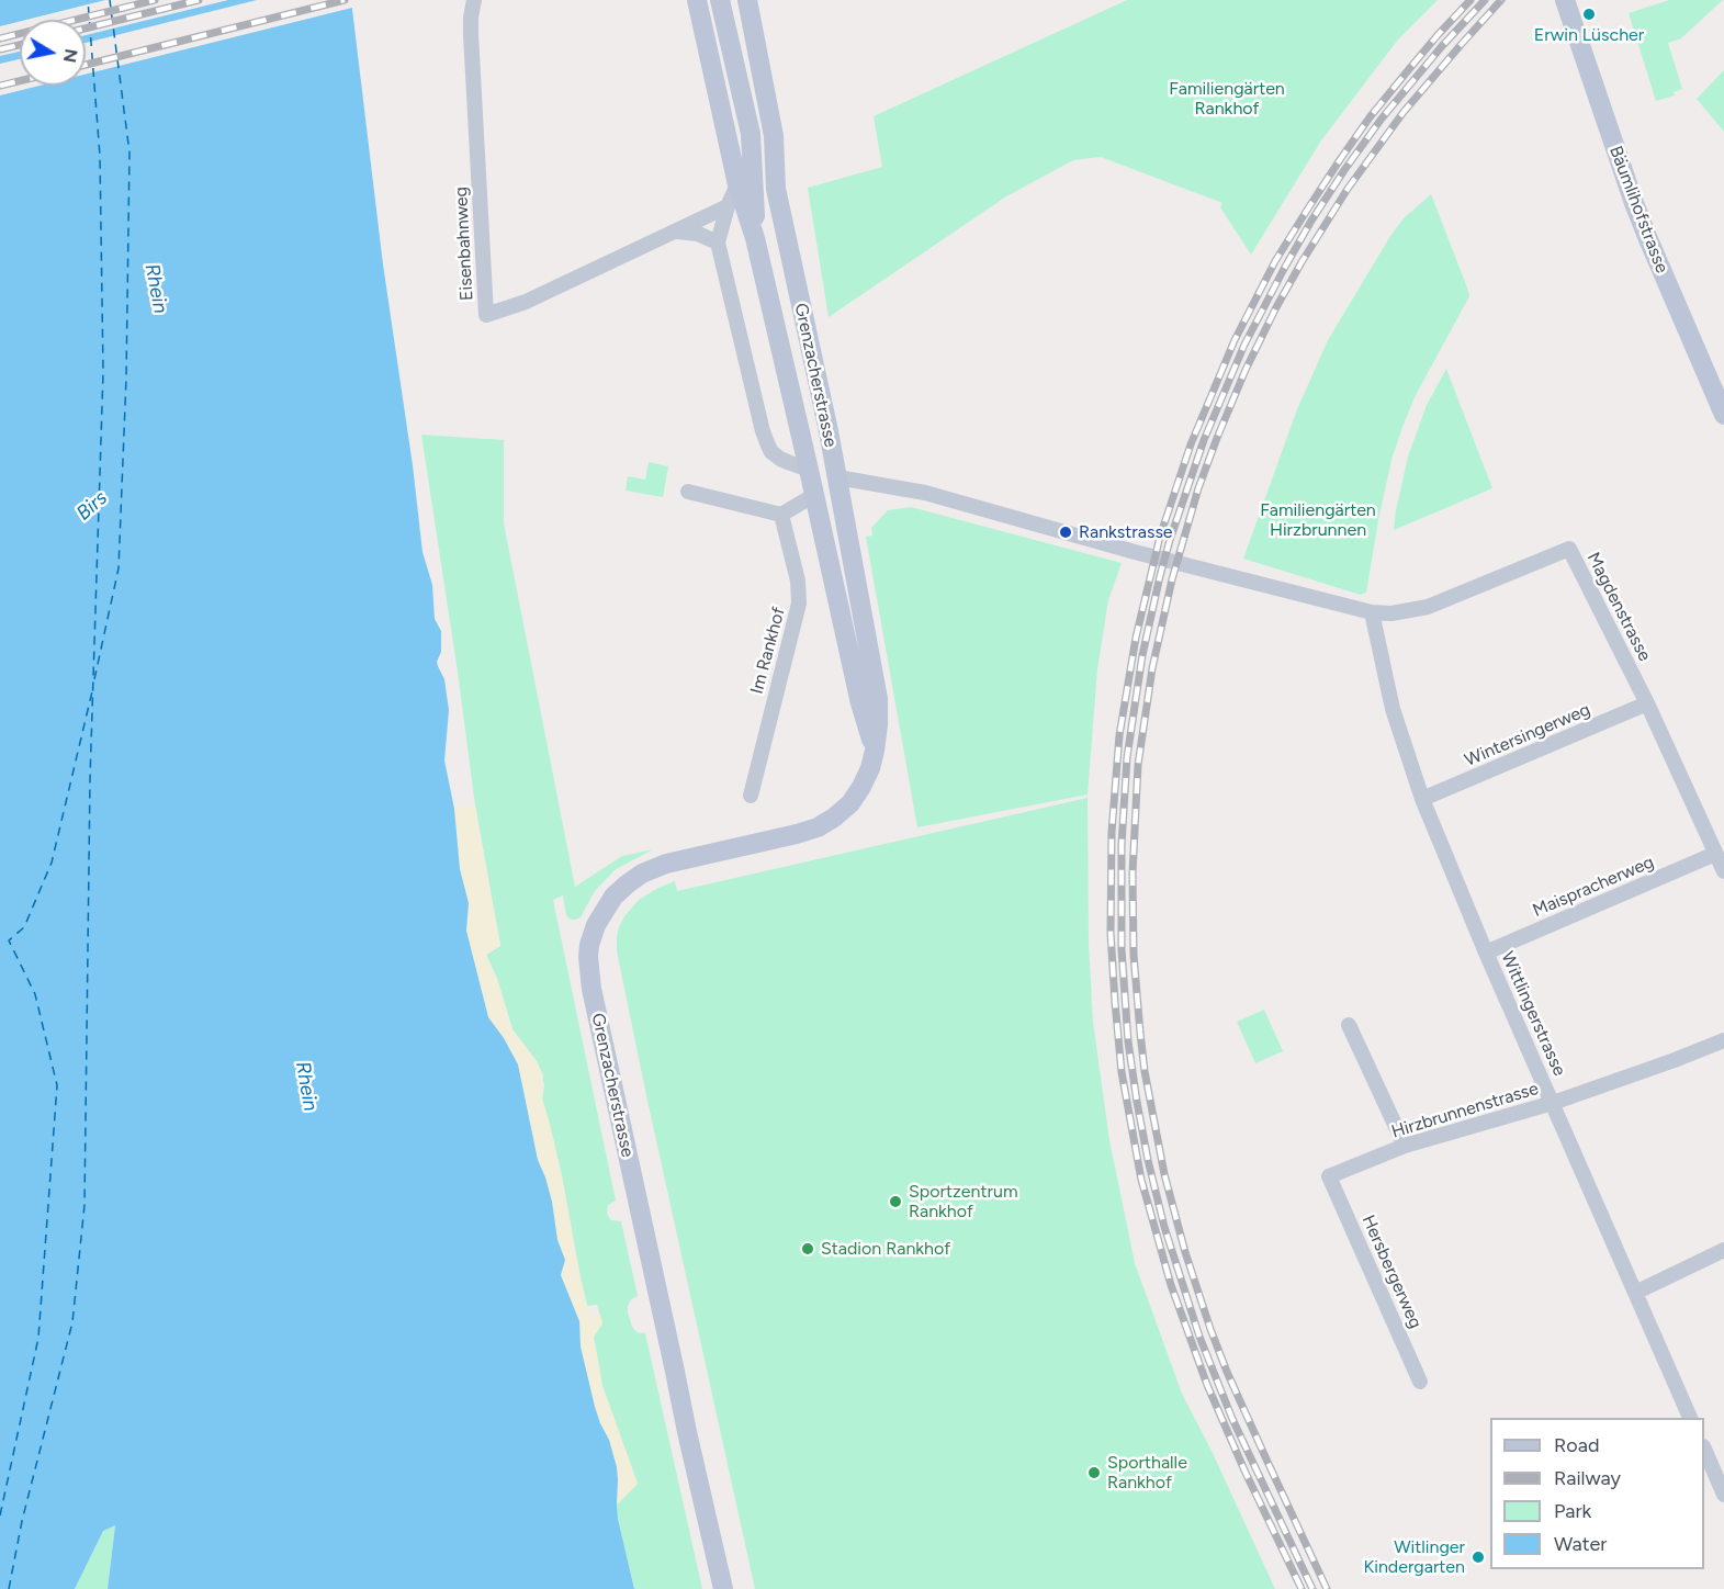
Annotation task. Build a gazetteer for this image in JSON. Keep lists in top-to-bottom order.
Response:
{
  "streets": {
    "main road": ["Bäumlihofstrasse", "Grenzacherstrasse"],
    "street": [
      "Eisenbahnweg",
      "Magdenstrasse",
      "Im Rankhof",
      "Wintersingerweg",
      "Maispracherweg",
      "Wittlingerstrasse",
      "Hirzbrunnenstrasse",
      "Hersbergerweg"
    ]
  },
  "crossings": [
    ["Eisenbahnweg", "Grenzacherstrasse"],
    ["Magdenstrasse", "Wintersingerweg"],
    ["Magdenstrasse", "Maispracherweg"],
    ["Magdenstrasse", "Wittlingerstrasse"],
    ["Wintersingerweg", "Wittlingerstrasse"],
    ["Maispracherweg", "Wittlingerstrasse"],
    ["Wittlingerstrasse", "Hirzbrunnenstrasse"],
    ["Hirzbrunnenstrasse", "Hersbergerweg"]
  ],
  "water": ["Rhein", "Birs"],
  "parks": ["Familiengärten Rankhof", "Familiengärten Hirzbrunnen"],
  "places": [
    "Erwin Lüscher",
    "Rankstrasse",
    "Sportzentrum Rankhof",
    "Stadion Rankhof",
    "Sporthalle Rankhof",
    "Witlinger Kindergarten"
  ],
  "legend": [
    "Road",
    "Railway",
    "Park",
    "Water"
  ],
  "north": "right"
}
